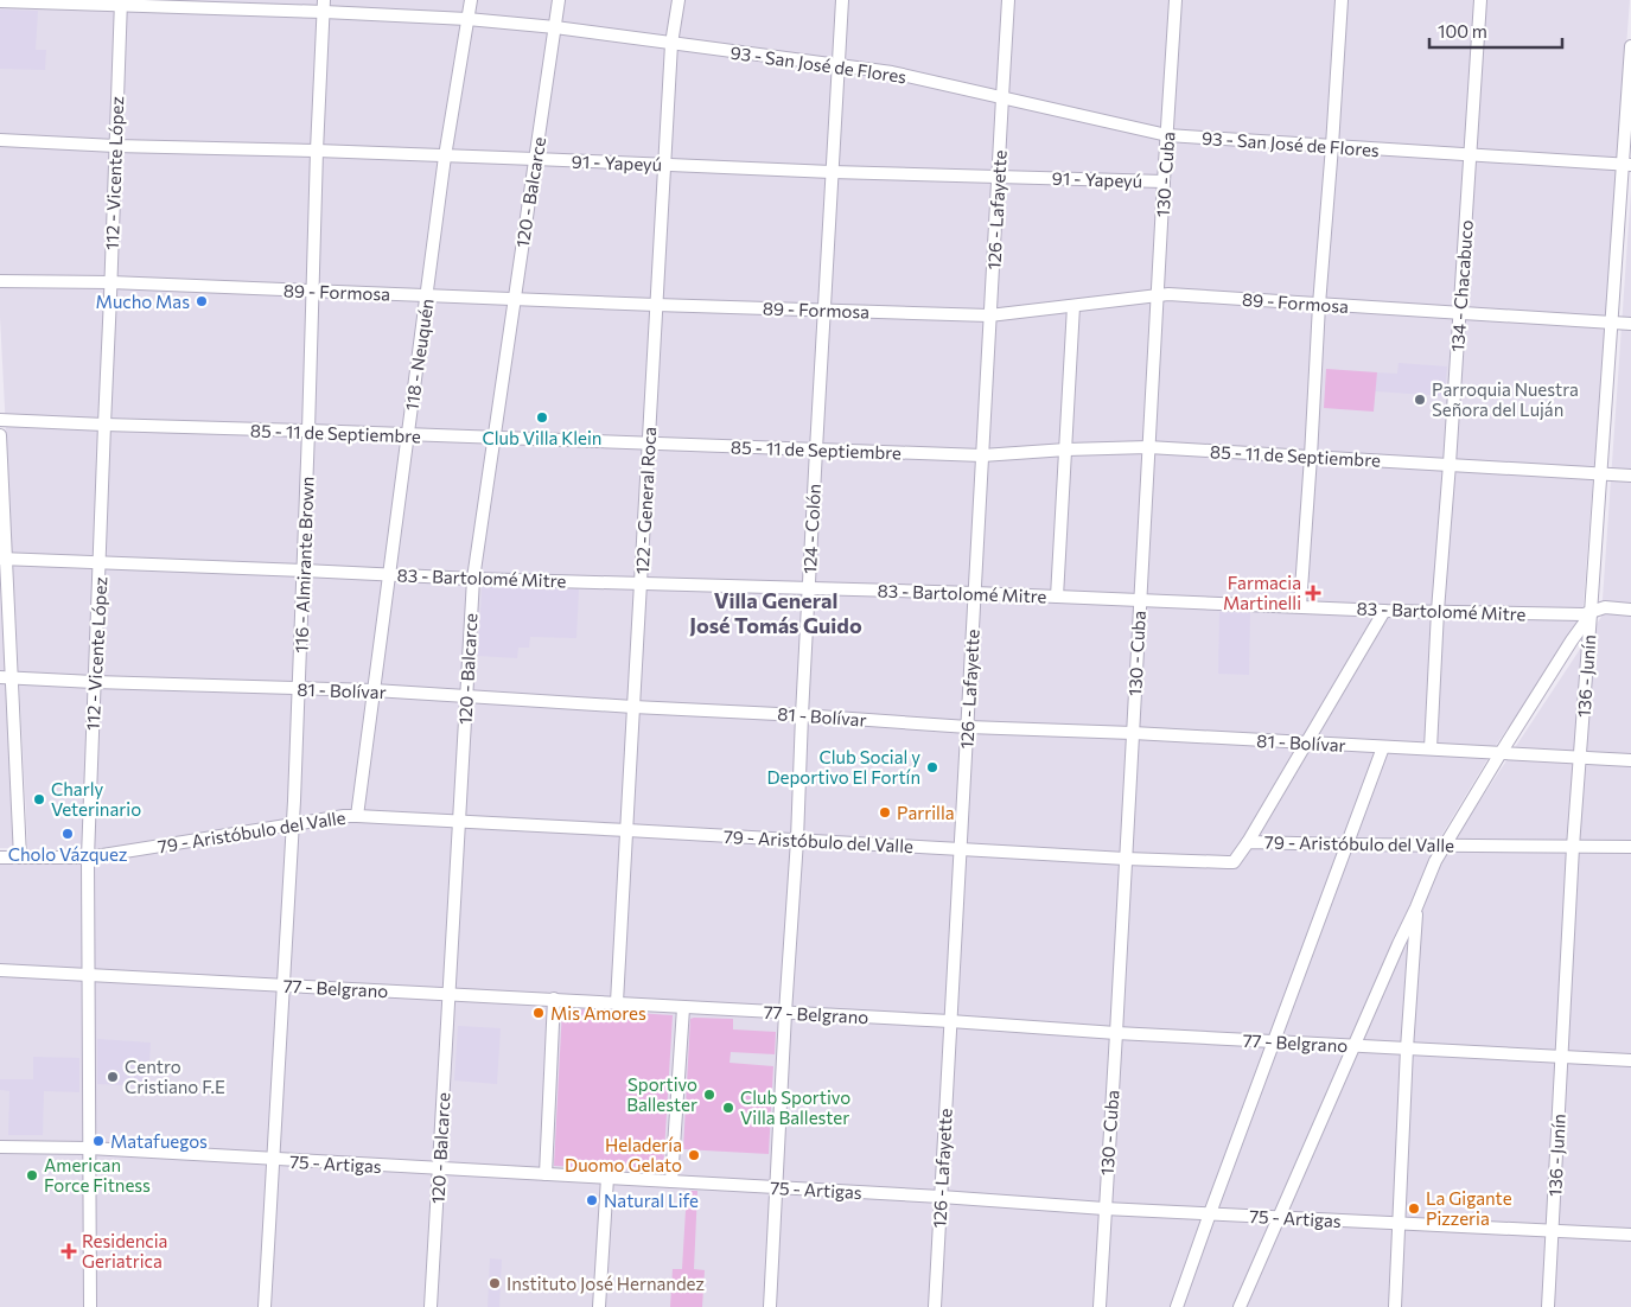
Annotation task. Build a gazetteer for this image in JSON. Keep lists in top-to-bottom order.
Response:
{
  "streets": {
    "street": [
      "93 - San José de Flores",
      "91 - Yapeyú",
      "112 - Vicente López",
      "130 - Cuba",
      "120 - Balcarce",
      "126 - Lafayette",
      "134 - Chacabuco",
      "89 - Formosa",
      "118 - Neuquén",
      "85 - 11 de Septiembre",
      "122 - General Roca",
      "124 - Colón",
      "116 - Almirante Brown",
      "83 - Bartolomé Mitre",
      "136 - Junín",
      "81 - Bolívar",
      "79 - Aristóbulo del Valle",
      "77 - Belgrano",
      "75 - Artigas"
    ]
  },
  "crossings": [
    ["93 - San José de Flores", "112 - Vicente López"],
    ["93 - San José de Flores", "130 - Cuba"],
    ["93 - San José de Flores", "120 - Balcarce"],
    ["93 - San José de Flores", "126 - Lafayette"],
    ["93 - San José de Flores", "134 - Chacabuco"],
    ["93 - San José de Flores", "118 - Neuquén"],
    ["93 - San José de Flores", "122 - General Roca"],
    ["93 - San José de Flores", "124 - Colón"],
    ["93 - San José de Flores", "116 - Almirante Brown"],
    ["93 - San José de Flores", "136 - Junín"],
    ["91 - Yapeyú", "112 - Vicente López"],
    ["91 - Yapeyú", "130 - Cuba"],
    ["91 - Yapeyú", "120 - Balcarce"],
    ["91 - Yapeyú", "126 - Lafayette"],
    ["91 - Yapeyú", "118 - Neuquén"],
    ["91 - Yapeyú", "122 - General Roca"],
    ["91 - Yapeyú", "124 - Colón"],
    ["91 - Yapeyú", "116 - Almirante Brown"],
    ["112 - Vicente López", "89 - Formosa"],
    ["112 - Vicente López", "85 - 11 de Septiembre"],
    ["112 - Vicente López", "83 - Bartolomé Mitre"],
    ["112 - Vicente López", "81 - Bolívar"],
    ["112 - Vicente López", "79 - Aristóbulo del Valle"],
    ["112 - Vicente López", "77 - Belgrano"],
    ["112 - Vicente López", "75 - Artigas"],
    ["130 - Cuba", "89 - Formosa"],
    ["130 - Cuba", "85 - 11 de Septiembre"],
    ["130 - Cuba", "83 - Bartolomé Mitre"],
    ["130 - Cuba", "81 - Bolívar"],
    ["130 - Cuba", "79 - Aristóbulo del Valle"],
    ["130 - Cuba", "77 - Belgrano"],
    ["130 - Cuba", "75 - Artigas"],
    ["120 - Balcarce", "89 - Formosa"],
    ["120 - Balcarce", "85 - 11 de Septiembre"],
    ["120 - Balcarce", "83 - Bartolomé Mitre"],
    ["120 - Balcarce", "81 - Bolívar"],
    ["120 - Balcarce", "79 - Aristóbulo del Valle"],
    ["120 - Balcarce", "77 - Belgrano"],
    ["120 - Balcarce", "75 - Artigas"],
    ["126 - Lafayette", "89 - Formosa"],
    ["126 - Lafayette", "85 - 11 de Septiembre"],
    ["126 - Lafayette", "83 - Bartolomé Mitre"],
    ["126 - Lafayette", "81 - Bolívar"],
    ["126 - Lafayette", "79 - Aristóbulo del Valle"],
    ["126 - Lafayette", "77 - Belgrano"],
    ["126 - Lafayette", "75 - Artigas"],
    ["134 - Chacabuco", "89 - Formosa"],
    ["134 - Chacabuco", "85 - 11 de Septiembre"],
    ["134 - Chacabuco", "83 - Bartolomé Mitre"],
    ["134 - Chacabuco", "81 - Bolívar"],
    ["89 - Formosa", "118 - Neuquén"],
    ["89 - Formosa", "122 - General Roca"],
    ["89 - Formosa", "124 - Colón"],
    ["89 - Formosa", "116 - Almirante Brown"],
    ["89 - Formosa", "136 - Junín"],
    ["118 - Neuquén", "85 - 11 de Septiembre"],
    ["118 - Neuquén", "83 - Bartolomé Mitre"],
    ["118 - Neuquén", "81 - Bolívar"],
    ["118 - Neuquén", "79 - Aristóbulo del Valle"],
    ["85 - 11 de Septiembre", "122 - General Roca"],
    ["85 - 11 de Septiembre", "124 - Colón"],
    ["85 - 11 de Septiembre", "116 - Almirante Brown"],
    ["85 - 11 de Septiembre", "136 - Junín"],
    ["122 - General Roca", "83 - Bartolomé Mitre"],
    ["122 - General Roca", "81 - Bolívar"],
    ["122 - General Roca", "79 - Aristóbulo del Valle"],
    ["122 - General Roca", "77 - Belgrano"],
    ["124 - Colón", "83 - Bartolomé Mitre"],
    ["124 - Colón", "81 - Bolívar"],
    ["124 - Colón", "79 - Aristóbulo del Valle"],
    ["124 - Colón", "77 - Belgrano"],
    ["124 - Colón", "75 - Artigas"],
    ["116 - Almirante Brown", "83 - Bartolomé Mitre"],
    ["116 - Almirante Brown", "81 - Bolívar"],
    ["116 - Almirante Brown", "79 - Aristóbulo del Valle"],
    ["116 - Almirante Brown", "77 - Belgrano"],
    ["116 - Almirante Brown", "75 - Artigas"],
    ["83 - Bartolomé Mitre", "136 - Junín"],
    ["136 - Junín", "81 - Bolívar"],
    ["136 - Junín", "79 - Aristóbulo del Valle"],
    ["136 - Junín", "77 - Belgrano"],
    ["136 - Junín", "75 - Artigas"]
  ],
  "districts": ["Villa General José Tomás Guido"],
  "places": {
    "other": [
      "Mucho Mas",
      "Parroquia Nuestra Señora del Luján",
      "Club Villa Klein",
      "Club Social y Deportivo El Fortín",
      "Charly Veterinario",
      "Parrilla",
      "Cholo Vázquez",
      "Mis Amores",
      "Centro Cristiano F.E",
      "Sportivo Ballester",
      "Club Sportivo Villa Ballester",
      "Matafuegos",
      "Heladería Duomo Gelato",
      "American Force Fitness",
      "Natural Life",
      "La Gigante Pizzeria",
      "Instituto José Hernandez"
    ],
    "health": ["Farmacia Martinelli", "Residencia Geriatrica"]
  },
  "scale_bar": "100 m"
}
